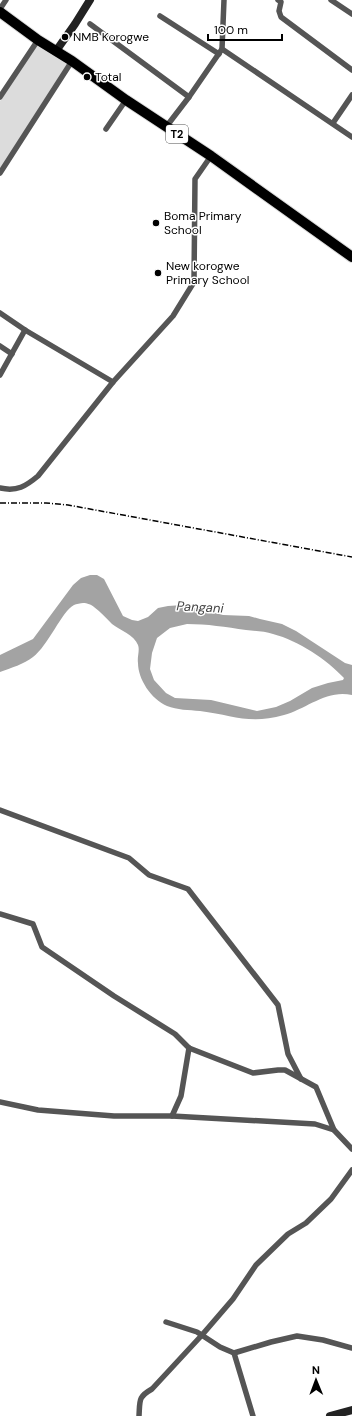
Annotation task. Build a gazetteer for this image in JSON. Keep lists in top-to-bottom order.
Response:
{
  "streets": {
    "highway": ["T2"]
  },
  "water": ["Pangani"],
  "places": [
    "NMB Korogwe",
    "Total",
    "Boma Primary School",
    "New korogwe Primary School"
  ],
  "scale_bar": "100 m",
  "north": "top"
}
